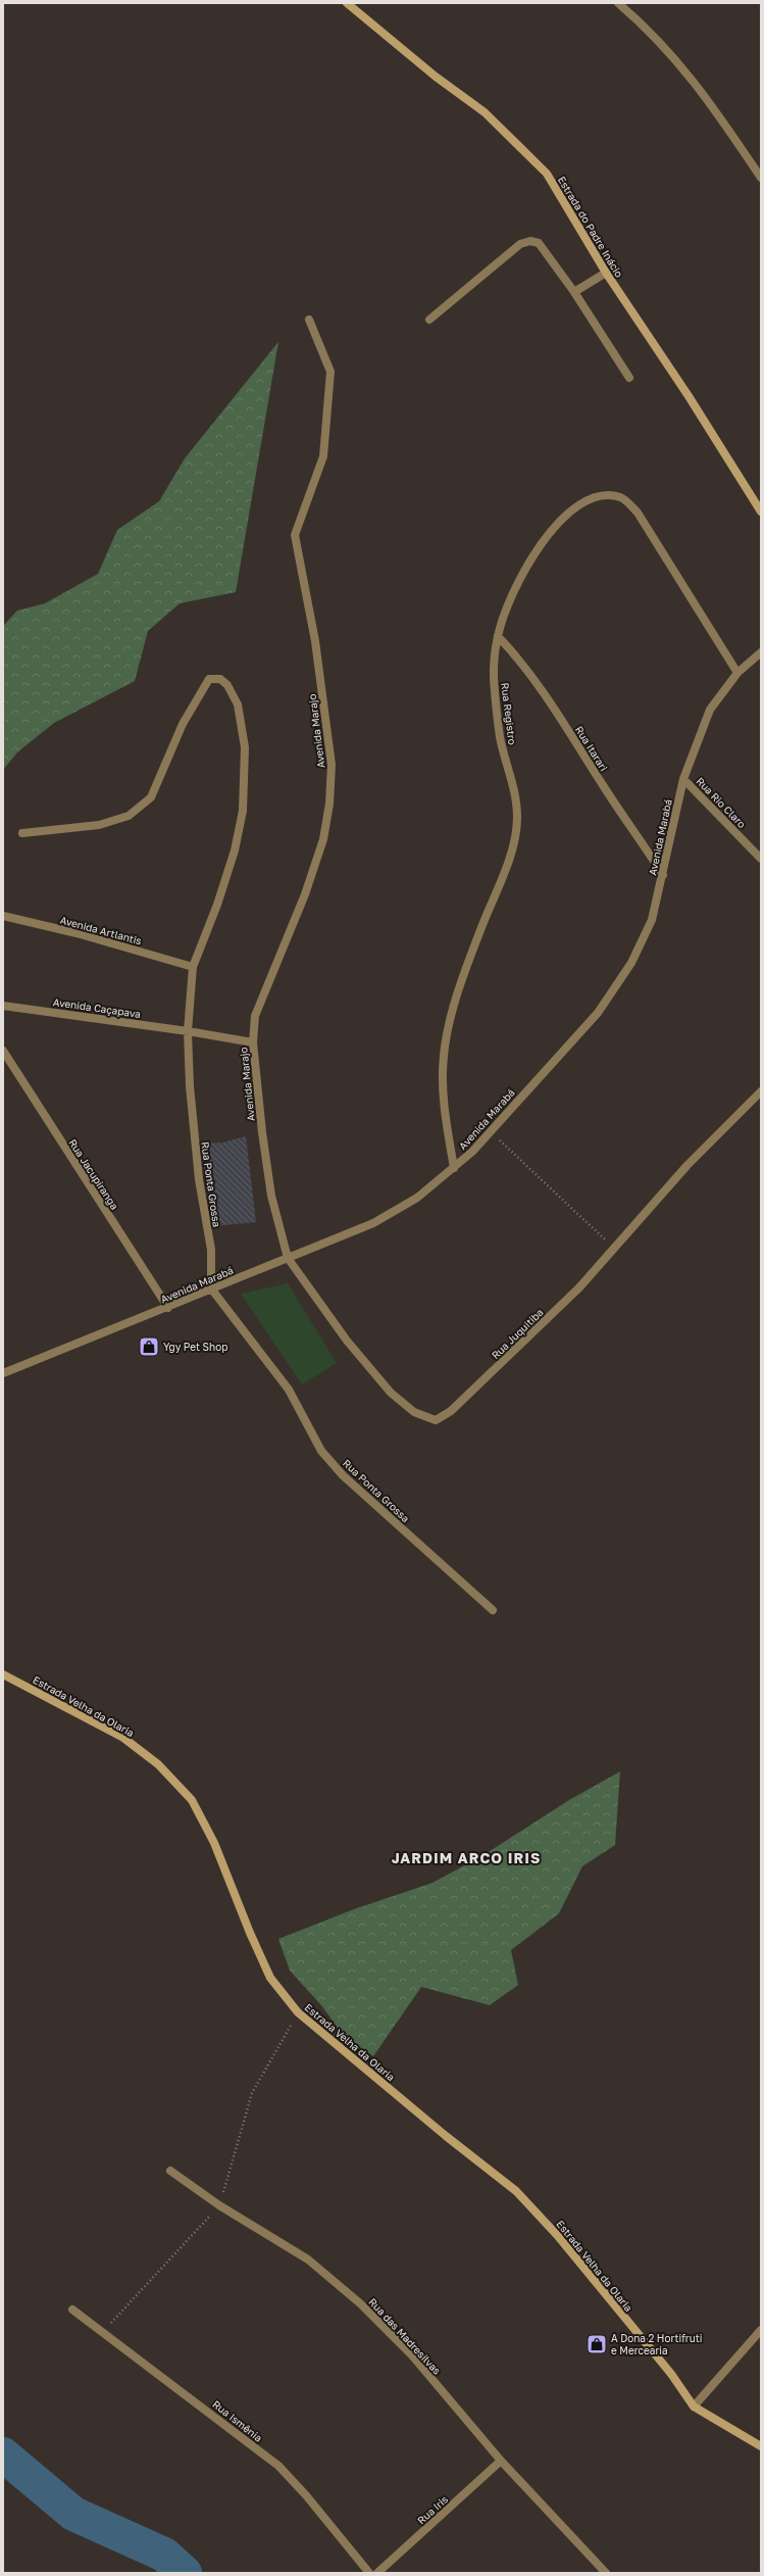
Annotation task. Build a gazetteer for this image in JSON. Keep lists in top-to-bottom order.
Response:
{
  "streets": {
    "street": [
      "Estrada do Padre Inácio",
      "Rua Registro",
      "Avenida Marajo",
      "Rua Itarari",
      "Rua Rio Claro",
      "Avenida Marabá",
      "Avenida Artlantis",
      "Avenida Caçapava",
      "Rua Jacupiranga",
      "Rua Ponta Grossa",
      "Rua Juquitiba",
      "Estrada Velha da Olaria",
      "Rua das Madresilvas",
      "Rua Ismênia",
      "Rua Iris"
    ]
  },
  "crossings": [
    ["Rua Registro", "Rua Itarari"],
    ["Rua Registro", "Avenida Marabá"],
    ["Avenida Marajo", "Avenida Marabá"],
    ["Avenida Marajo", "Avenida Caçapava"],
    ["Avenida Marajo", "Rua Juquitiba"],
    ["Rua Itarari", "Avenida Marabá"],
    ["Rua Rio Claro", "Avenida Marabá"],
    ["Avenida Marabá", "Rua Jacupiranga"],
    ["Avenida Marabá", "Rua Ponta Grossa"],
    ["Avenida Marabá", "Rua Juquitiba"],
    ["Avenida Artlantis", "Rua Ponta Grossa"],
    ["Avenida Caçapava", "Rua Ponta Grossa"],
    ["Rua das Madresilvas", "Rua Iris"]
  ],
  "districts": ["JARDIM ARCO IRIS"],
  "places": {
    "shop": ["Ygy Pet Shop", "A Dona 2 Hortifruti e Mercearia"]
  }
}
